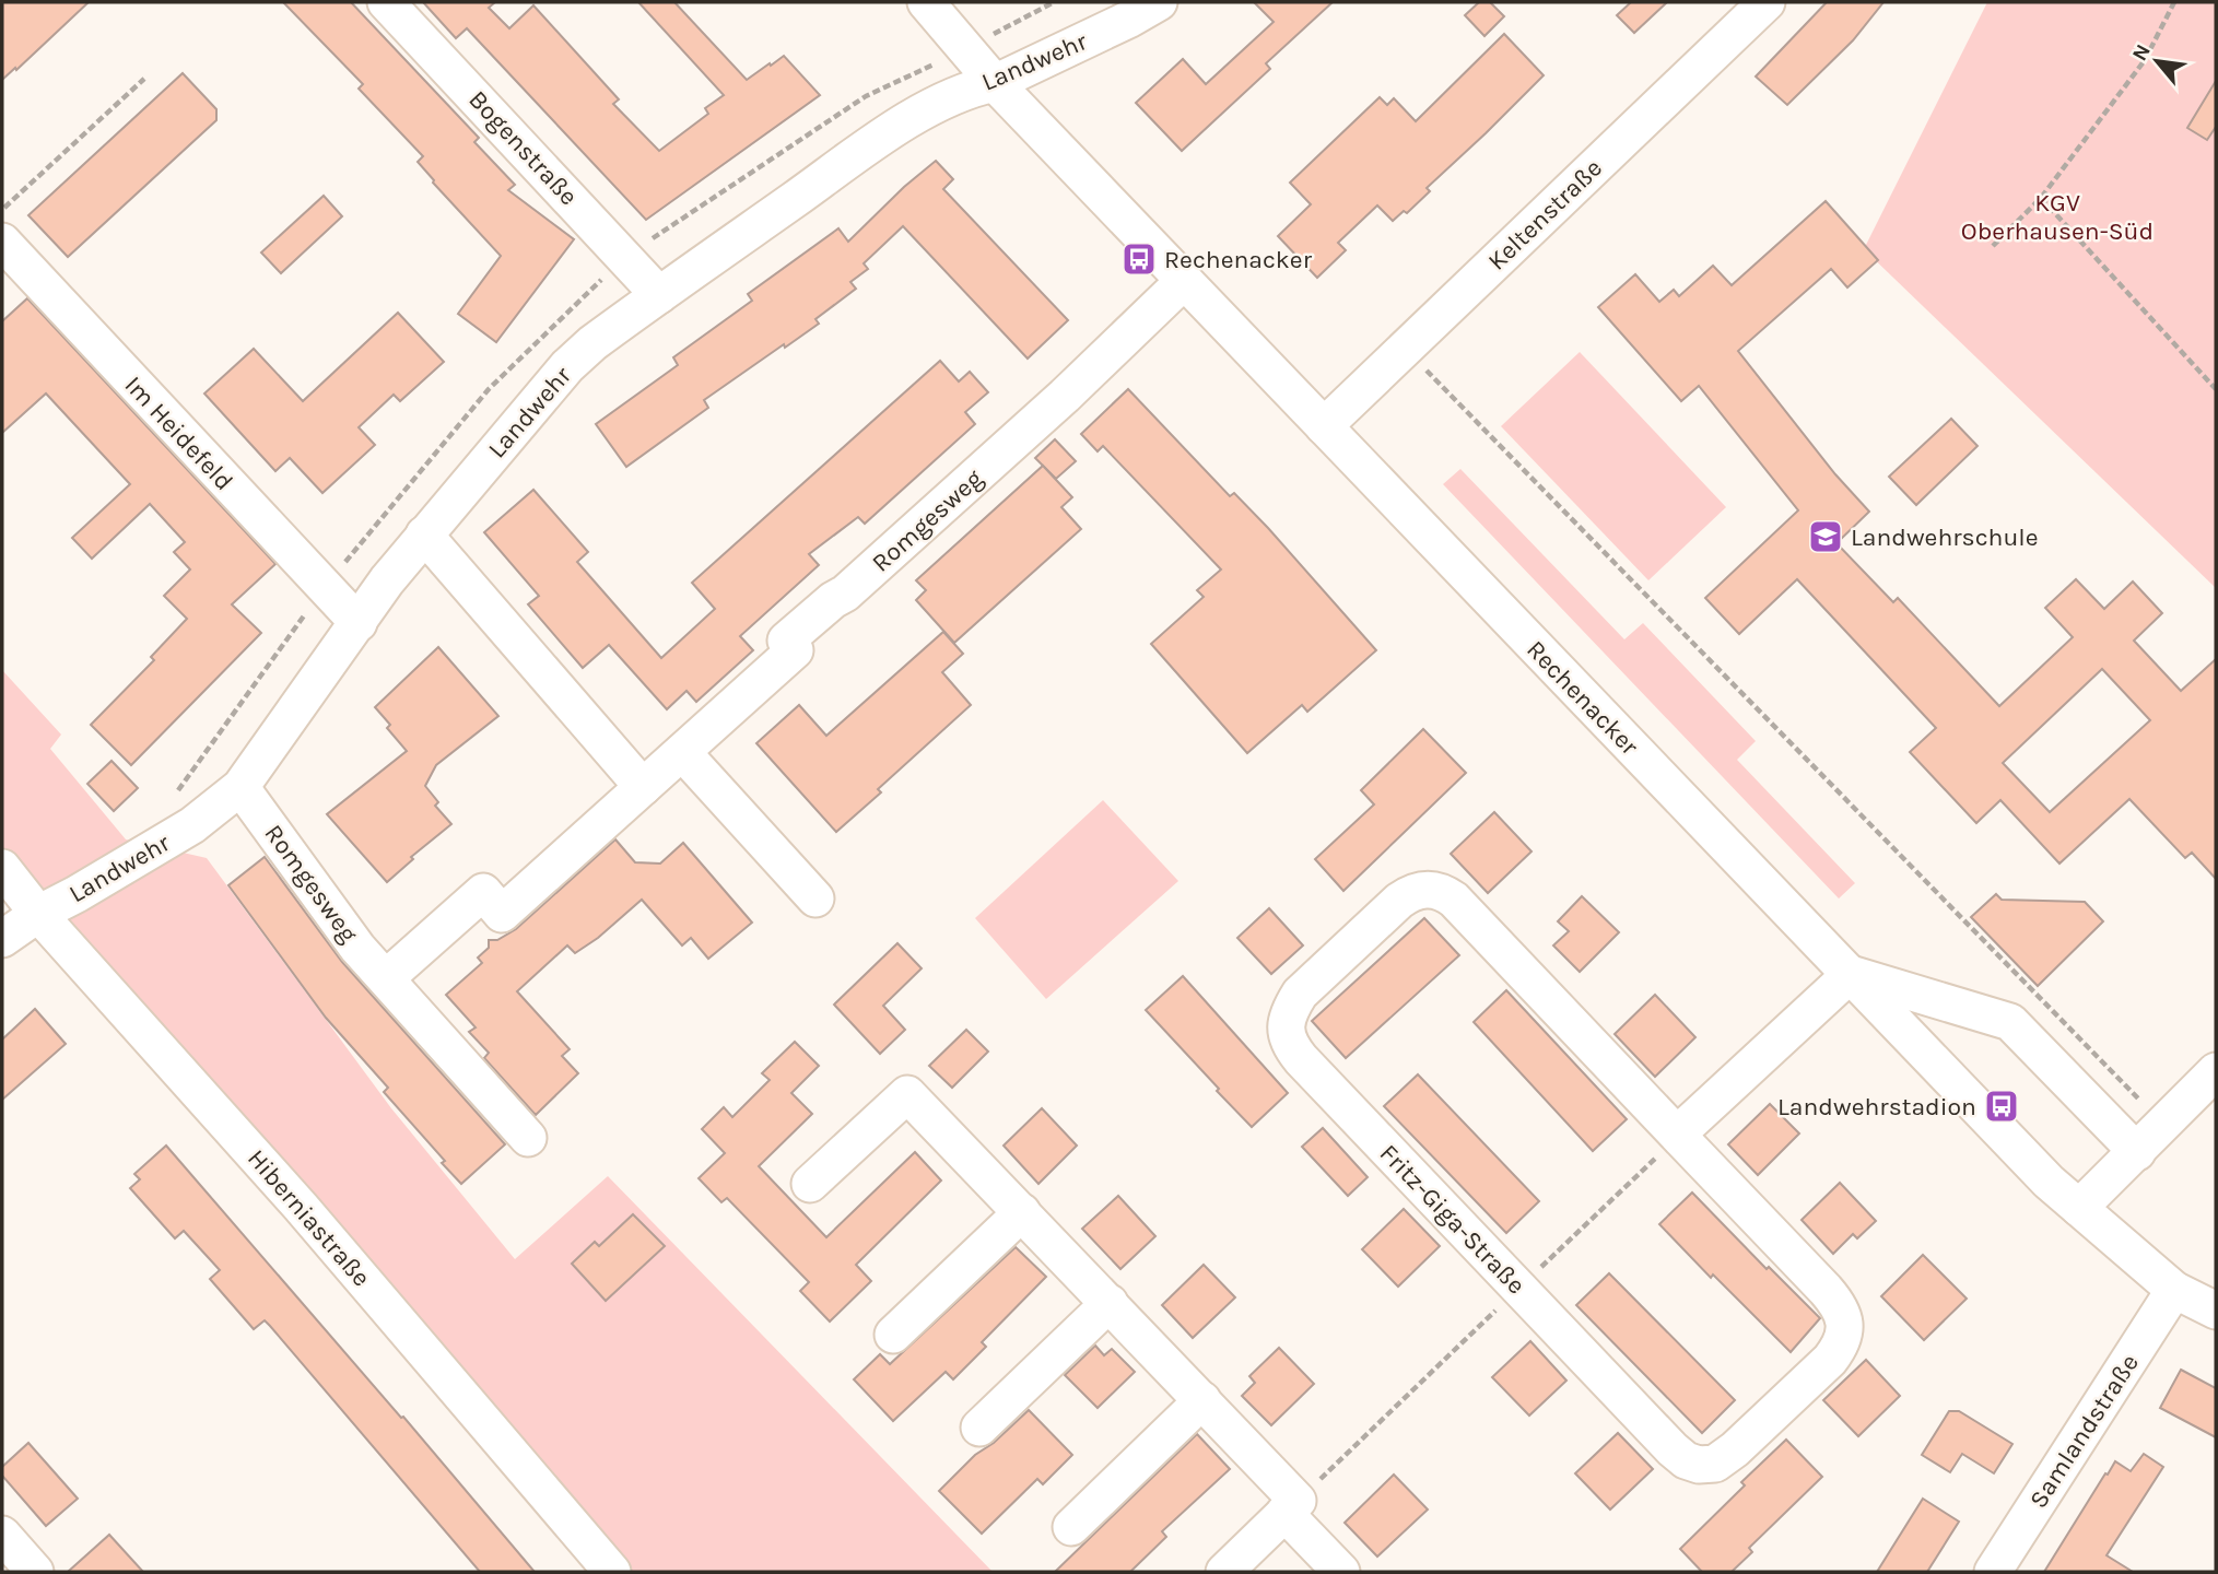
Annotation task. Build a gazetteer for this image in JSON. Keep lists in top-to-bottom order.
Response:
{
  "streets": {
    "street": [
      "Landwehr",
      "Bogenstraße",
      "Keltenstraße",
      "Im Heidefeld",
      "Romgesweg",
      "Rechenacker",
      "Hiberniastraße",
      "Fritz-Giga-Straße",
      "Samlandstraße"
    ]
  },
  "crossings": [
    ["Landwehr", "Bogenstraße"],
    ["Landwehr", "Im Heidefeld"],
    ["Landwehr", "Romgesweg"],
    ["Landwehr", "Rechenacker"],
    ["Landwehr", "Hiberniastraße"],
    ["Keltenstraße", "Rechenacker"],
    ["Romgesweg", "Rechenacker"],
    ["Rechenacker", "Samlandstraße"]
  ],
  "parks": ["KGV Oberhausen-Süd"],
  "places": {
    "bus stop": ["Rechenacker", "Landwehrstadion"],
    "school or university": ["Landwehrschule"]
  },
  "north": "top left"
}
